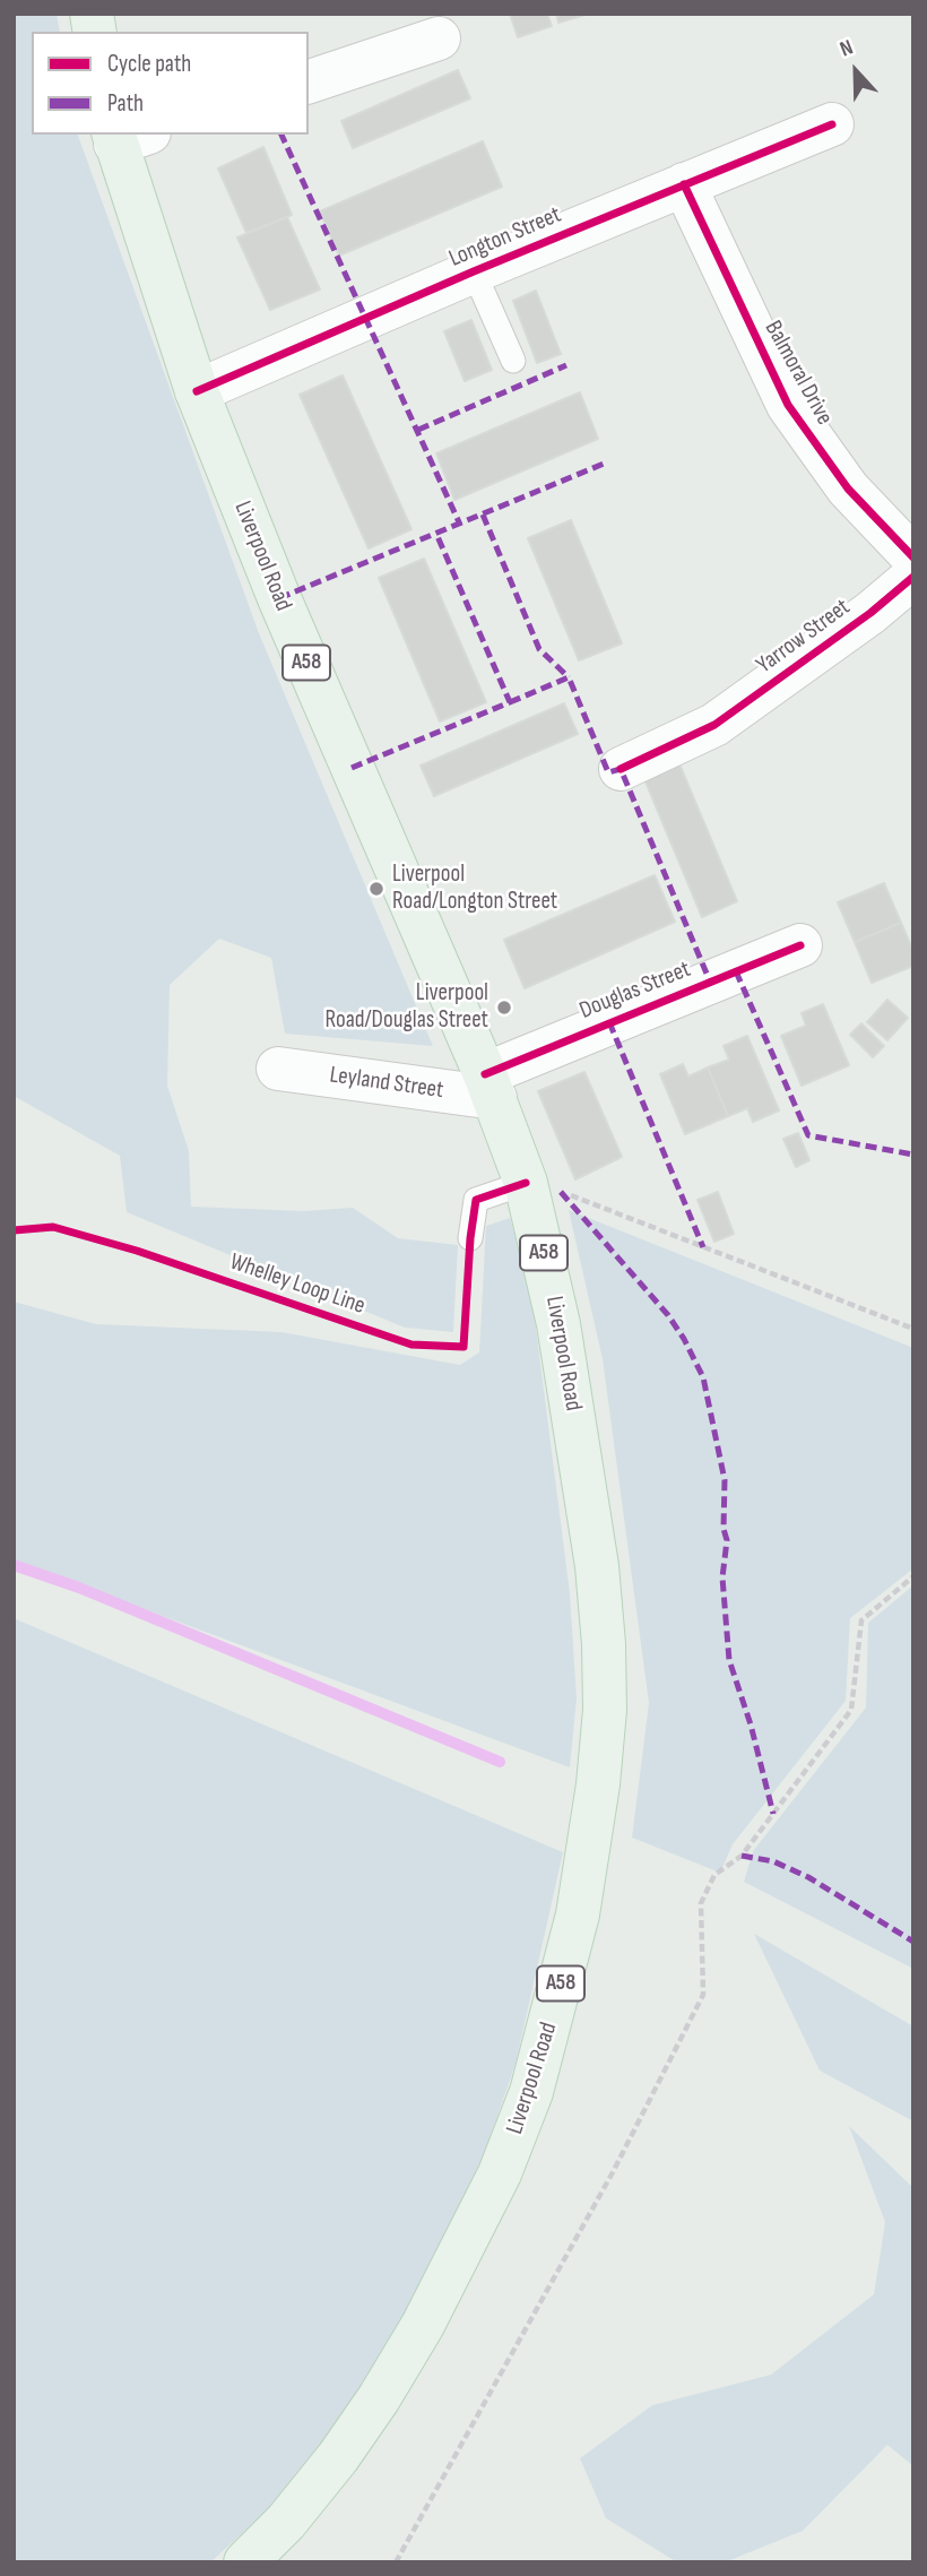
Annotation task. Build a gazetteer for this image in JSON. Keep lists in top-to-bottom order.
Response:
{
  "streets": {
    "main road": ["Liverpool Road", "A58"],
    "street": [
      "Longton Street",
      "Balmoral Drive",
      "Yarrow Street",
      "Douglas Street",
      "Leyland Street"
    ],
    "cycle path": ["Whelley Loop Line"]
  },
  "crossings": [
    ["Longton Street", "Balmoral Drive"],
    ["Longton Street", "Liverpool Road"],
    ["Liverpool Road", "Douglas Street"],
    ["Liverpool Road", "Leyland Street"],
    ["Douglas Street", "Leyland Street"]
  ],
  "places": ["Liverpool Road/Longton Street", "Liverpool Road/Douglas Street"],
  "legend": ["Cycle path", "Path"],
  "north": "top"
}
